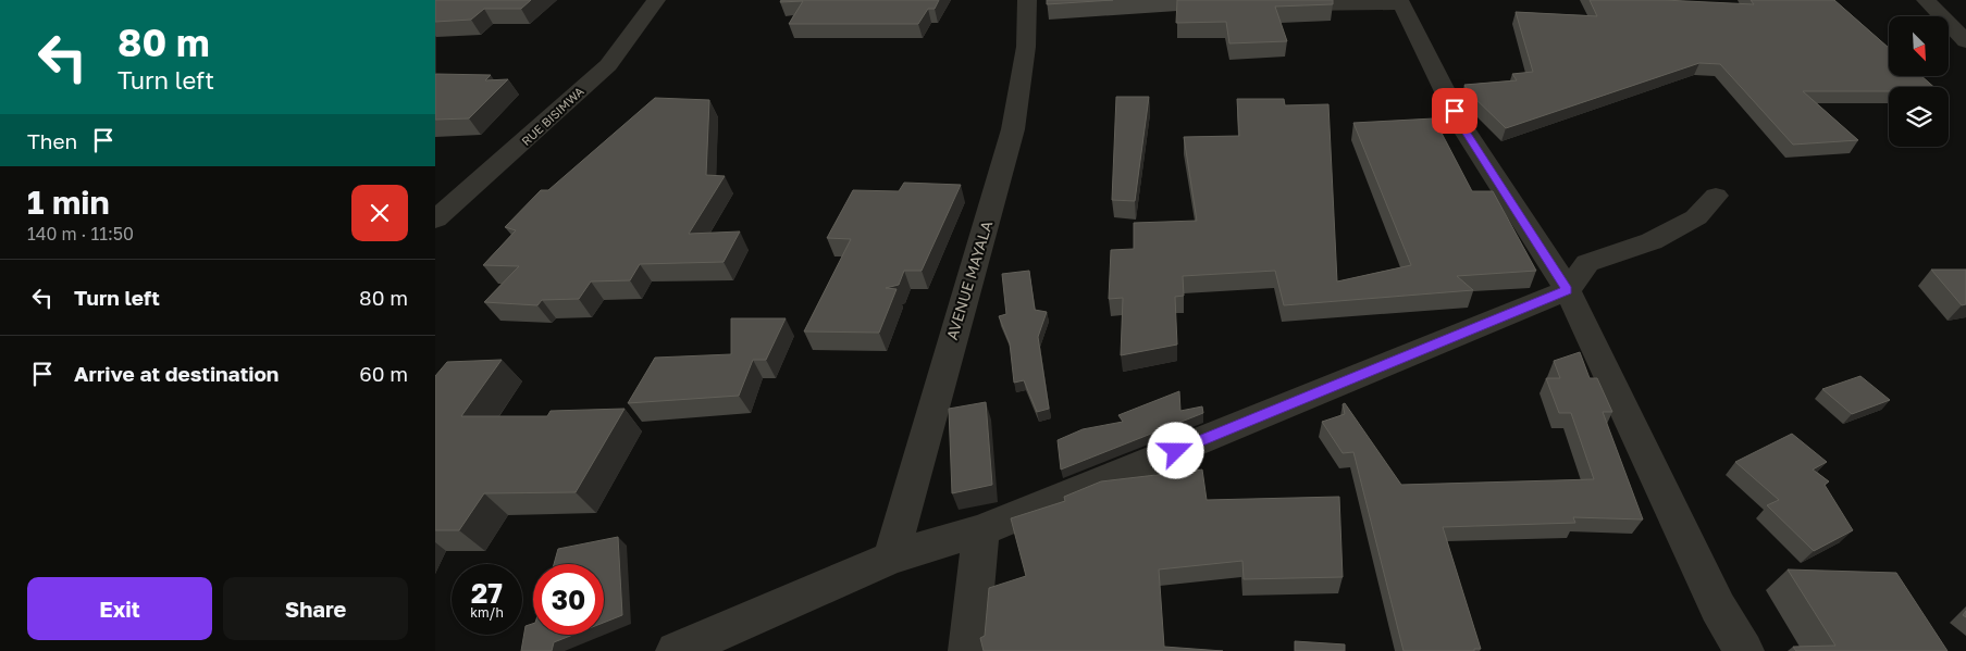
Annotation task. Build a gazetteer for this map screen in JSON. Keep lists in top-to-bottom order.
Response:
{
  "streets": {
    "street": ["RUE BISIMWA", "AVENUE MAYALA"]
  },
  "north": "bottom right",
  "page": {
    "turn": ["80 m", "Turn left"],
    "then": "Then",
    "heading": ["1 min", "140 m · 11:50"],
    "list": [
      {
        "name": "Turn left",
        "value": "80 m"
      },
      {
        "name": "Arrive at destination",
        "value": "60 m"
      }
    ],
    "speed": "27 km/h",
    "limit": "30",
    "buttons": ["Exit", "Share"]
  }
}
